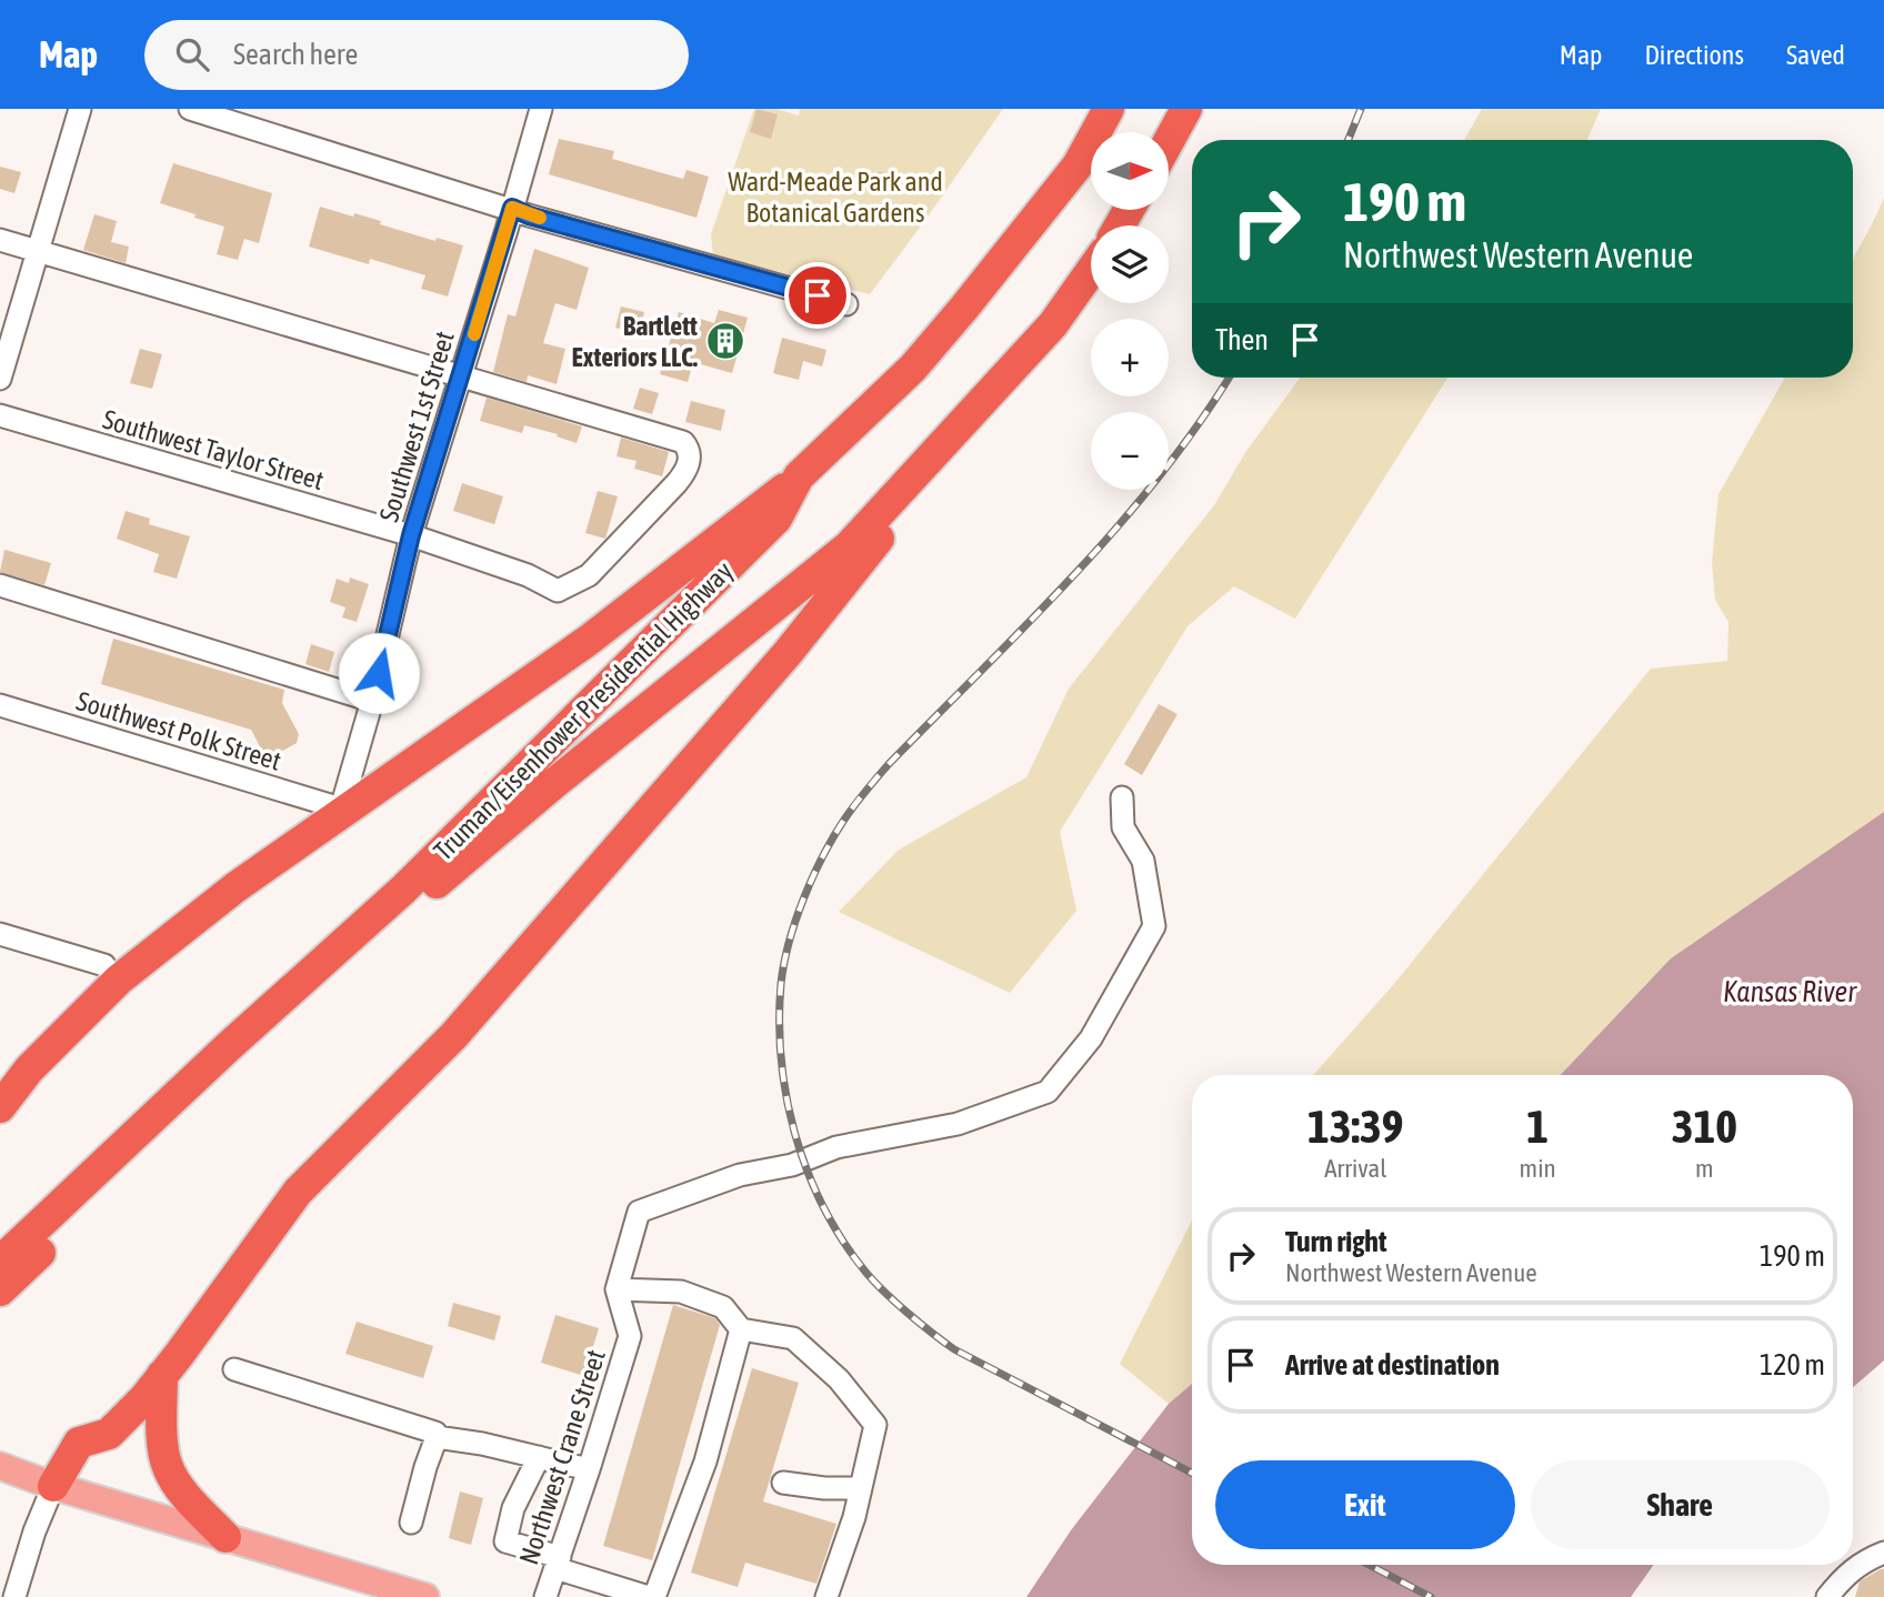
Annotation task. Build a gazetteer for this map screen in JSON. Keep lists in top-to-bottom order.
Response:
{
  "streets": {
    "highway": ["Truman/Eisenhower Presidential Highway"],
    "street": [
      "Southwest 1st Street",
      "Southwest Taylor Street",
      "Southwest Polk Street",
      "Northwest Crane Street"
    ]
  },
  "crossings": [
    ["Southwest 1st Street", "Southwest Taylor Street"],
    ["Southwest 1st Street", "Southwest Polk Street"]
  ],
  "water": ["Kansas River"],
  "parks": ["Ward-Meade Park and Botanical Gardens"],
  "places": {
    "building": ["Bartlett Exteriors LLC."]
  },
  "north": "right",
  "page": {
    "header": "Map",
    "search": "Search here",
    "nav": ["Map", "Directions", "Saved"],
    "map_buttons": ["+", "−"],
    "turn": ["190 m", "Northwest Western Avenue"],
    "then": "Then",
    "eta": [
      "13:39",
      "Arrival",
      "1",
      "min",
      "310",
      "m"
    ],
    "list": [
      {
        "name": "Turn right",
        "note": "Northwest Western Avenue",
        "value": "190 m"
      },
      {
        "name": "Arrive at destination",
        "value": "120 m"
      }
    ],
    "buttons": ["Exit", "Share"]
  }
}
